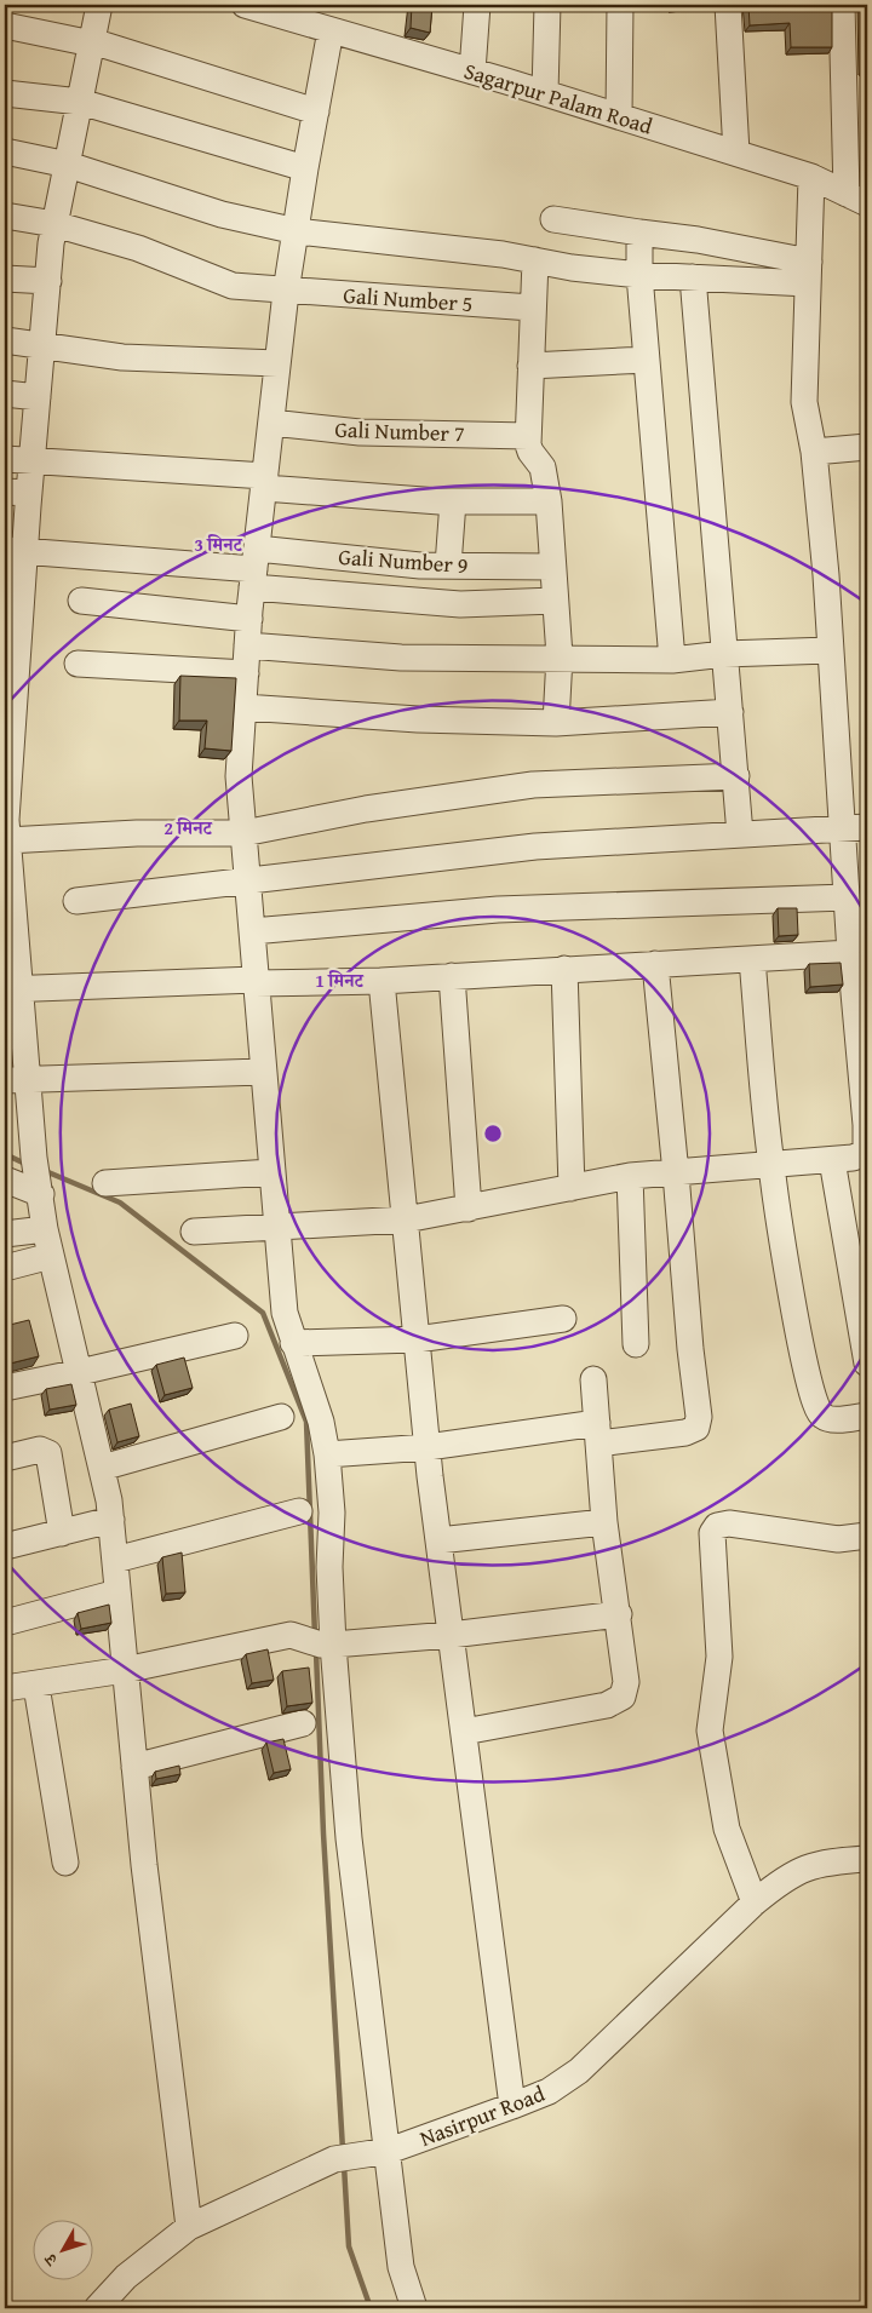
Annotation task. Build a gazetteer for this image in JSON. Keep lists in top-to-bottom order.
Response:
{
  "streets": {
    "street": [
      "Sagarpur Palam Road",
      "Gali Number 5",
      "Gali Number 7",
      "Gali Number 9",
      "Nasirpur Road"
    ]
  },
  "north": "bottom left",
  "rings": ["3 मिनट", "2 मिनट", "1 मिनट"]
}
